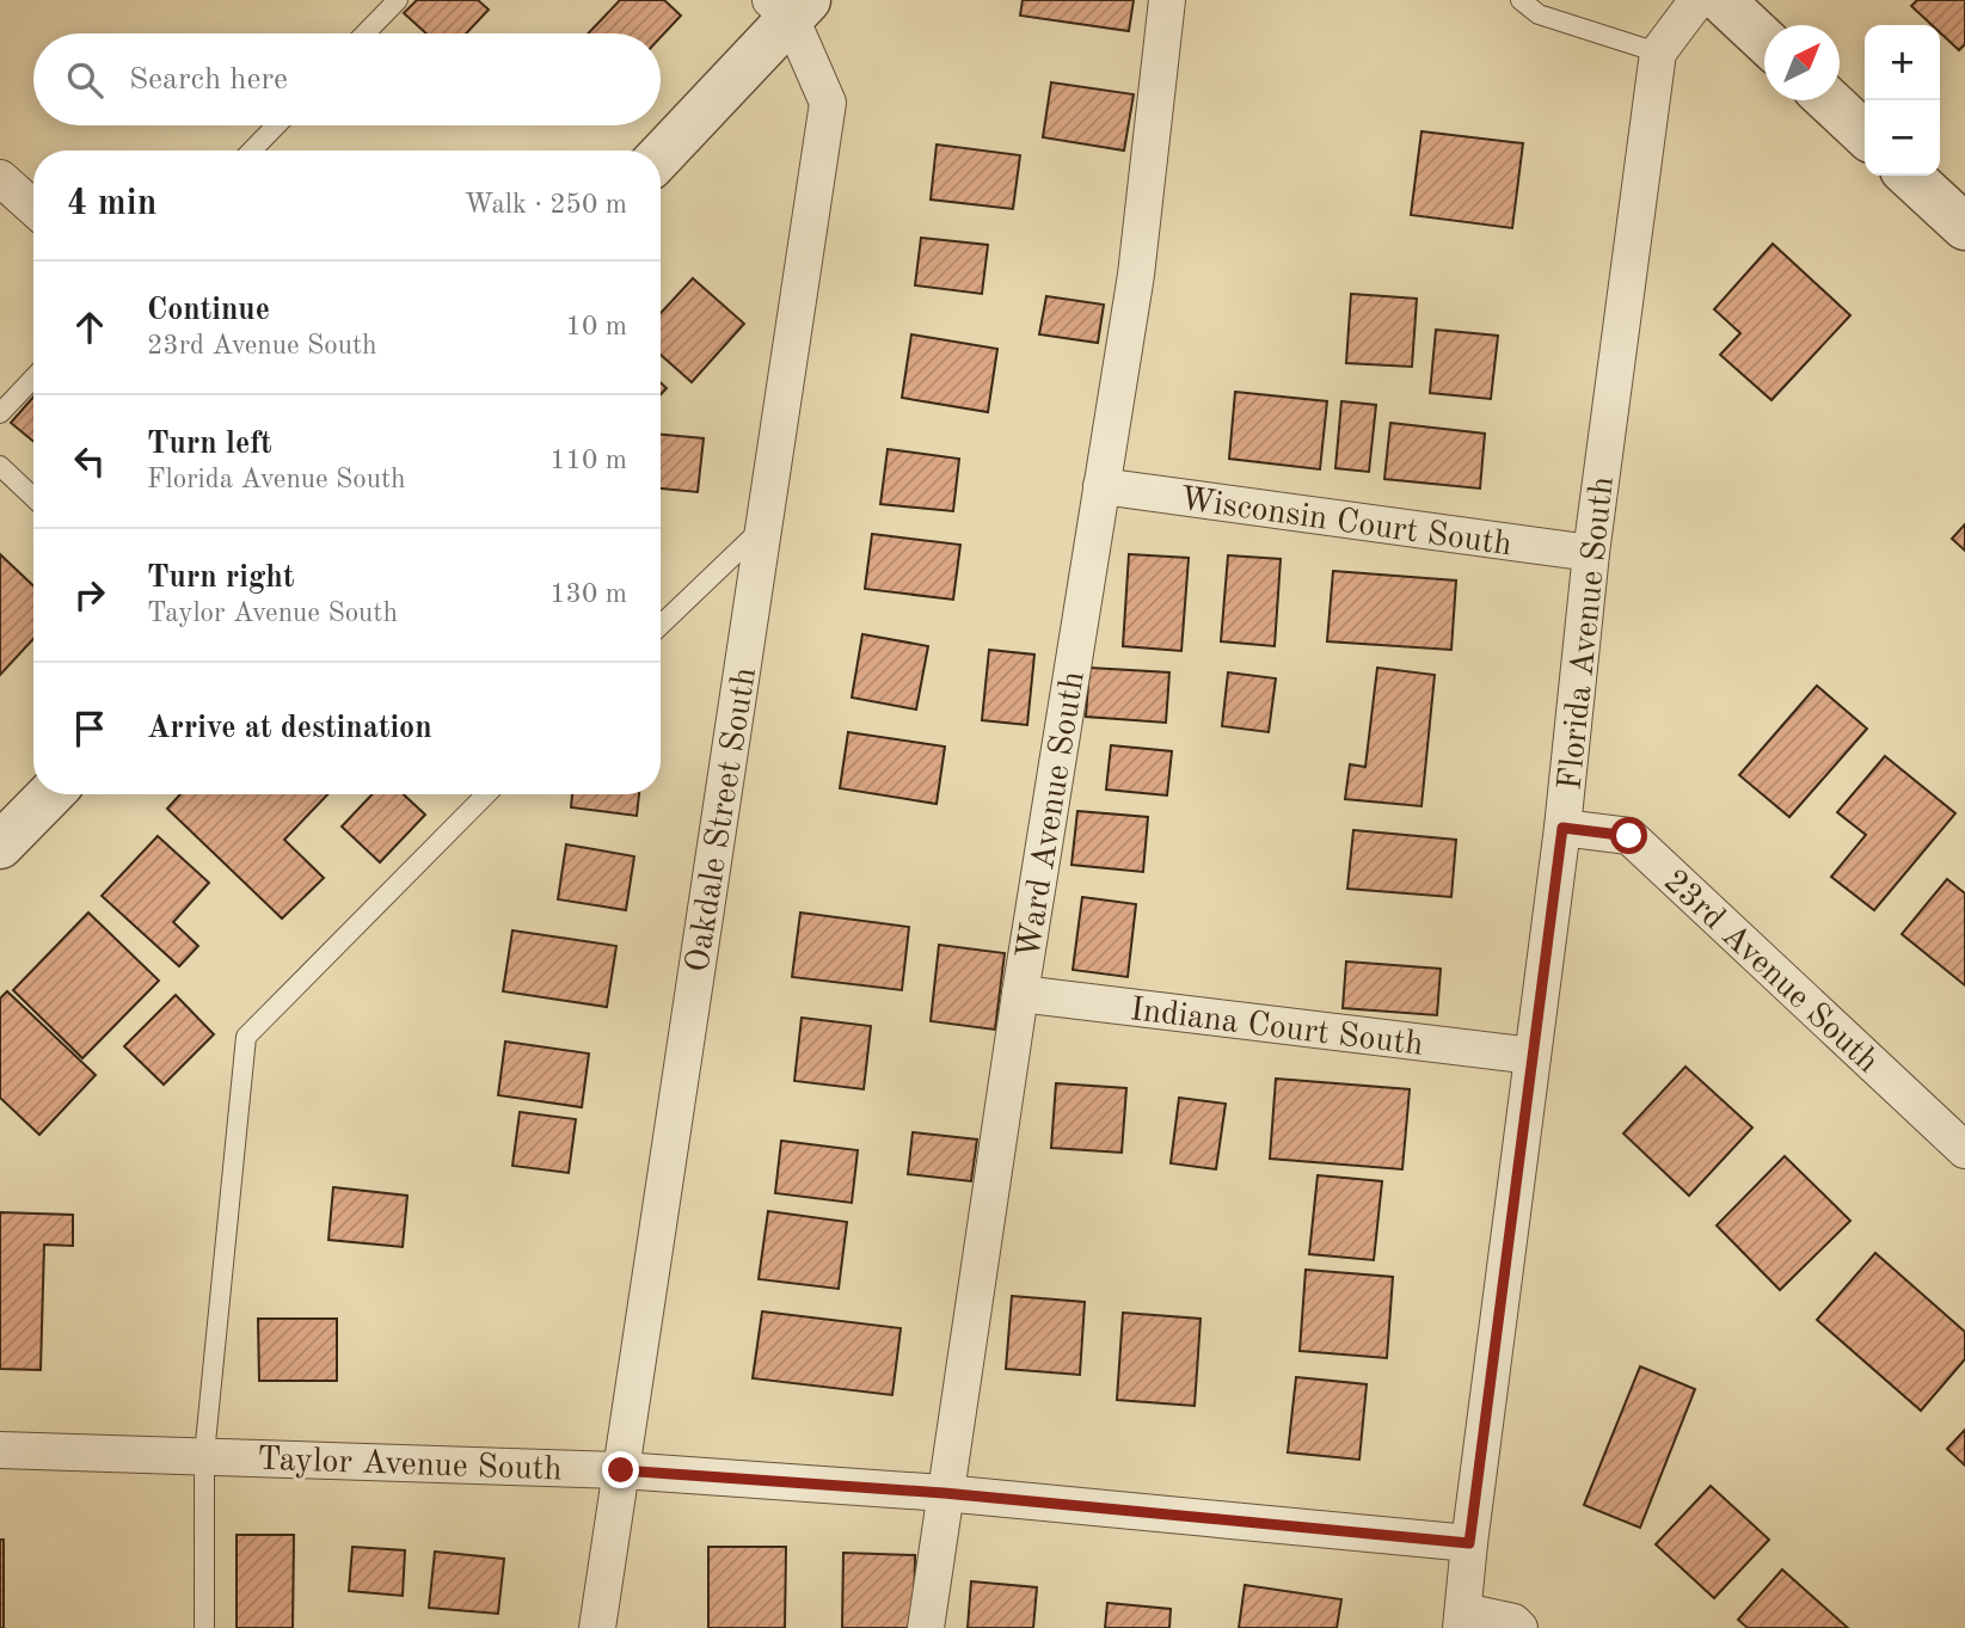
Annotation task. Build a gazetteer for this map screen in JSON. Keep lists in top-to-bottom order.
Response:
{
  "streets": {
    "street": [
      "Wisconsin Court South",
      "Florida Avenue South",
      "Ward Avenue South",
      "Oakdale Street South",
      "23rd Avenue South",
      "Indiana Court South",
      "Taylor Avenue South"
    ]
  },
  "crossings": [
    ["Wisconsin Court South", "Florida Avenue South"],
    ["Wisconsin Court South", "Ward Avenue South"],
    ["Florida Avenue South", "23rd Avenue South"],
    ["Florida Avenue South", "Indiana Court South"],
    ["Florida Avenue South", "Taylor Avenue South"],
    ["Ward Avenue South", "Indiana Court South"],
    ["Ward Avenue South", "Taylor Avenue South"],
    ["Oakdale Street South", "Taylor Avenue South"]
  ],
  "north": "top right",
  "page": {
    "map_buttons": ["+", "−"],
    "search": "Search here",
    "heading": ["4 min", "Walk · 250 m"],
    "list": [
      ["Continue", "23rd Avenue South", "10 m"],
      ["Turn left", "Florida Avenue South", "110 m"],
      ["Turn right", "Taylor Avenue South", "130 m"],
      "Arrive at destination"
    ]
  }
}
